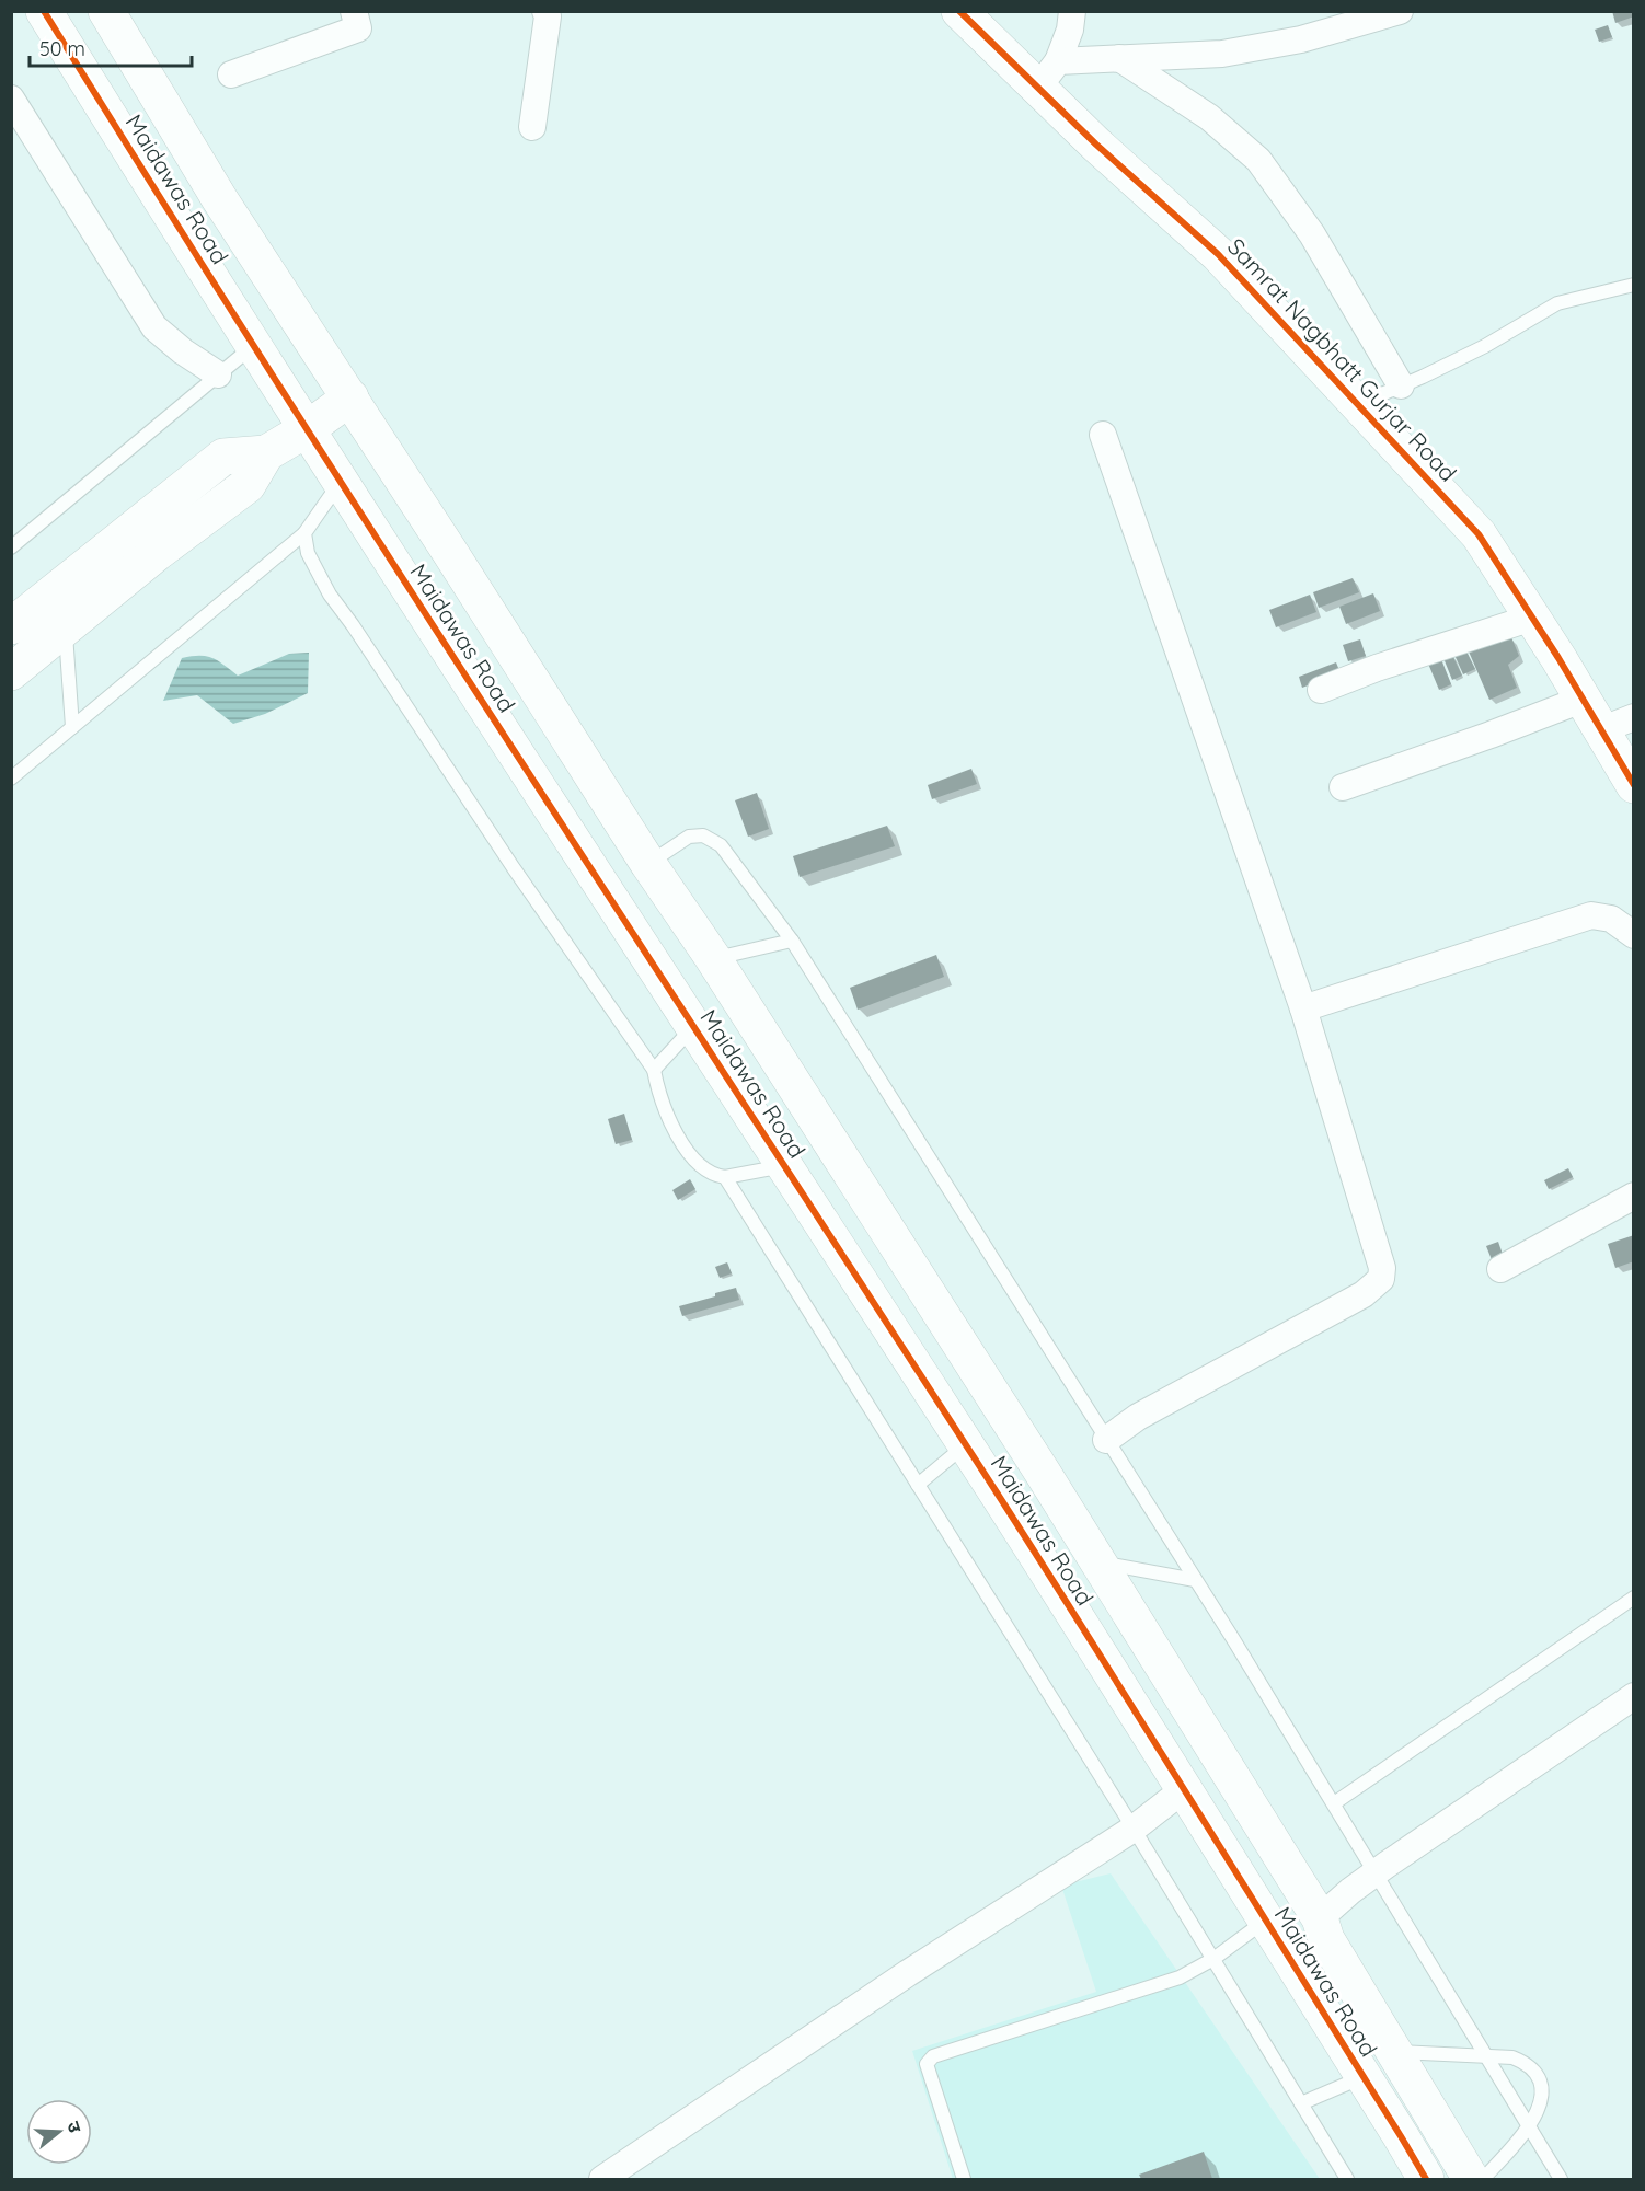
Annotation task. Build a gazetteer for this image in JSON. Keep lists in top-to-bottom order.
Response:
{
  "streets": {
    "street": ["Maidawas Road", "Samrat Nagbhatt Gurjar Road"]
  },
  "scale_bar": "50 m",
  "north": "right"
}
